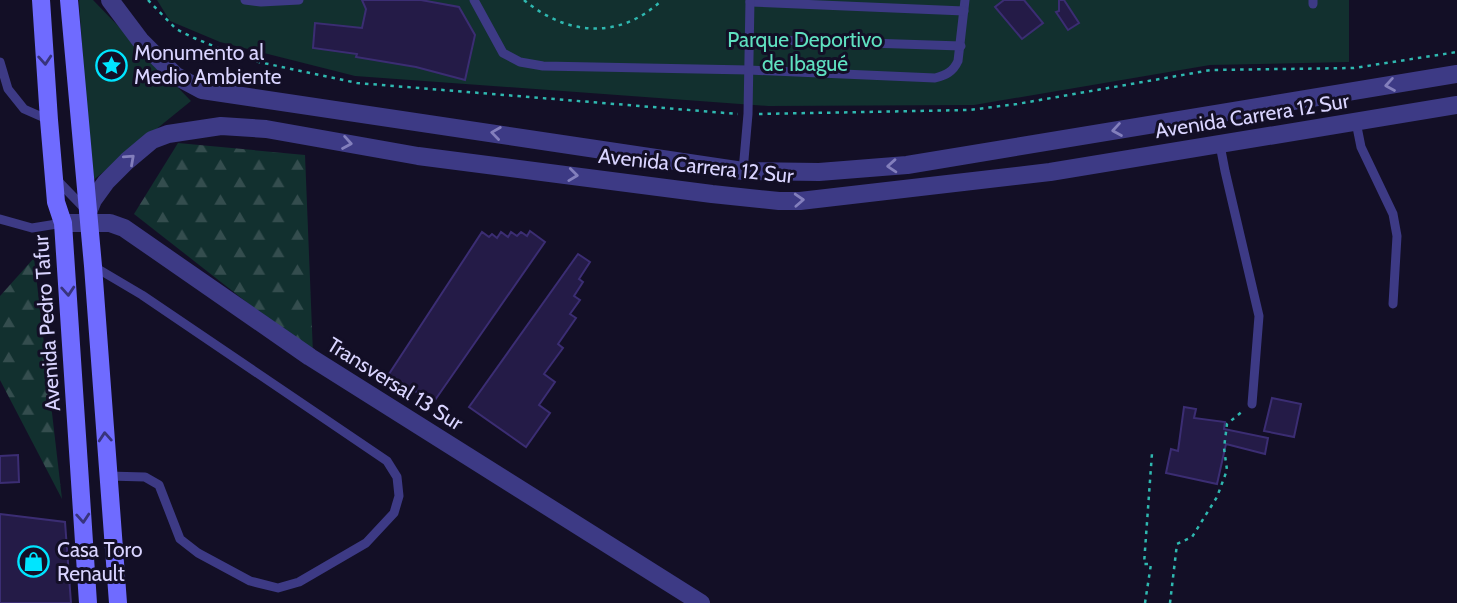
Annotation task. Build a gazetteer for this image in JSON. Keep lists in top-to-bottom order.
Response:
{
  "streets": {
    "main road": ["Avenida Pedro Tafur"],
    "street": ["Avenida Carrera 12 Sur", "Transversal 13 Sur"]
  },
  "crossings": [
    ["Avenida Carrera 12 Sur", "Transversal 13 Sur"],
    ["Avenida Pedro Tafur", "Transversal 13 Sur"]
  ],
  "parks": ["Parque Deportivo de Ibagué"],
  "places": {
    "place": ["Monumento al Medio Ambiente"],
    "shop": ["Casa Toro Renault"]
  }
}
